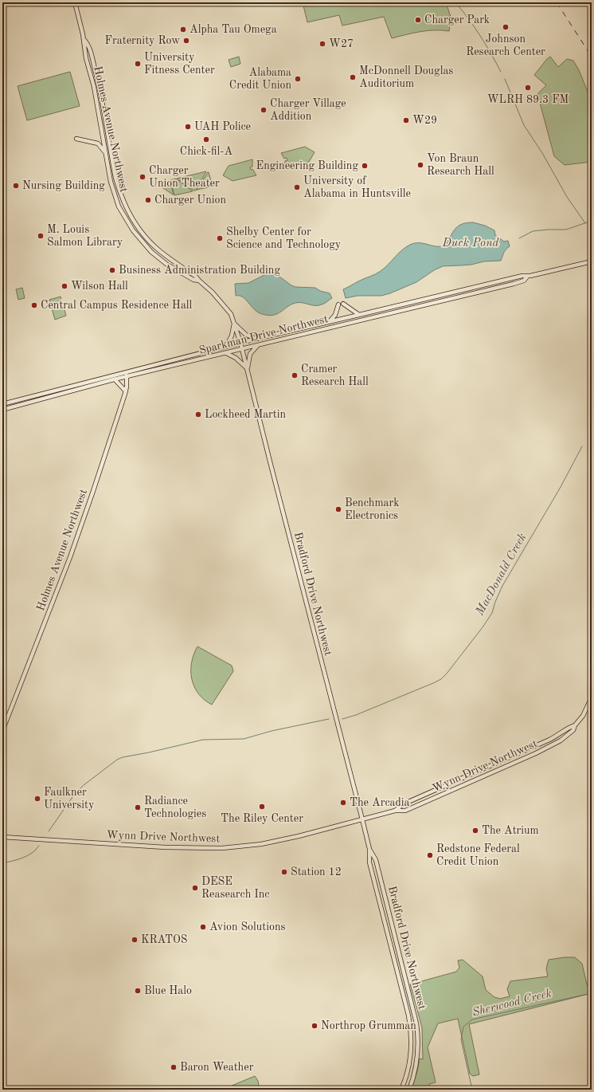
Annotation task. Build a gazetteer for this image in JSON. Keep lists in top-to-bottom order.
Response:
{
  "streets": {
    "main road": [
      "Holmes Avenue Northwest",
      "Sparkman Drive Northwest",
      "Bradford Drive Northwest",
      "Wynn Drive Northwest"
    ]
  },
  "crossings": [
    ["Holmes Avenue Northwest", "Sparkman Drive Northwest"],
    ["Holmes Avenue Northwest", "Bradford Drive Northwest"],
    ["Sparkman Drive Northwest", "Bradford Drive Northwest"],
    ["Bradford Drive Northwest", "Wynn Drive Northwest"]
  ],
  "water": ["Duck Pond", "MacDonald Creek", "Sherwood Creek"],
  "places": [
    "Charger Park",
    "Johnson Research Center",
    "Alpha Tau Omega",
    "Fraternity Row",
    "W27",
    "University Fitness Center",
    "McDonnell Douglas Auditorium",
    "Alabama Credit Union",
    "WLRH 89.3 FM",
    "Charger Village Addition",
    "W29",
    "UAH Police",
    "Chick-fil-A",
    "Von Braun Research Hall",
    "Engineering Building",
    "Charger Union Theater",
    "Nursing Building",
    "University of Alabama in Huntsville",
    "Charger Union",
    "M. Louis Salmon Library",
    "Shelby Center for Science and Technology",
    "Business Administration Building",
    "Wilson Hall",
    "Central Campus Residence Hall",
    "Cramer Research Hall",
    "Lockheed Martin",
    "Benchmark Electronics",
    "Faulkner University",
    "The Arcadia",
    "The Riley Center",
    "Radiance Technologies",
    "The Atrium",
    "Redstone Federal Credit Union",
    "Station 12",
    "DESE Reasearch Inc",
    "Avion Solutions",
    "KRATOS",
    "Blue Halo",
    "Northrop Grumman",
    "Baron Weather"
  ]
}
